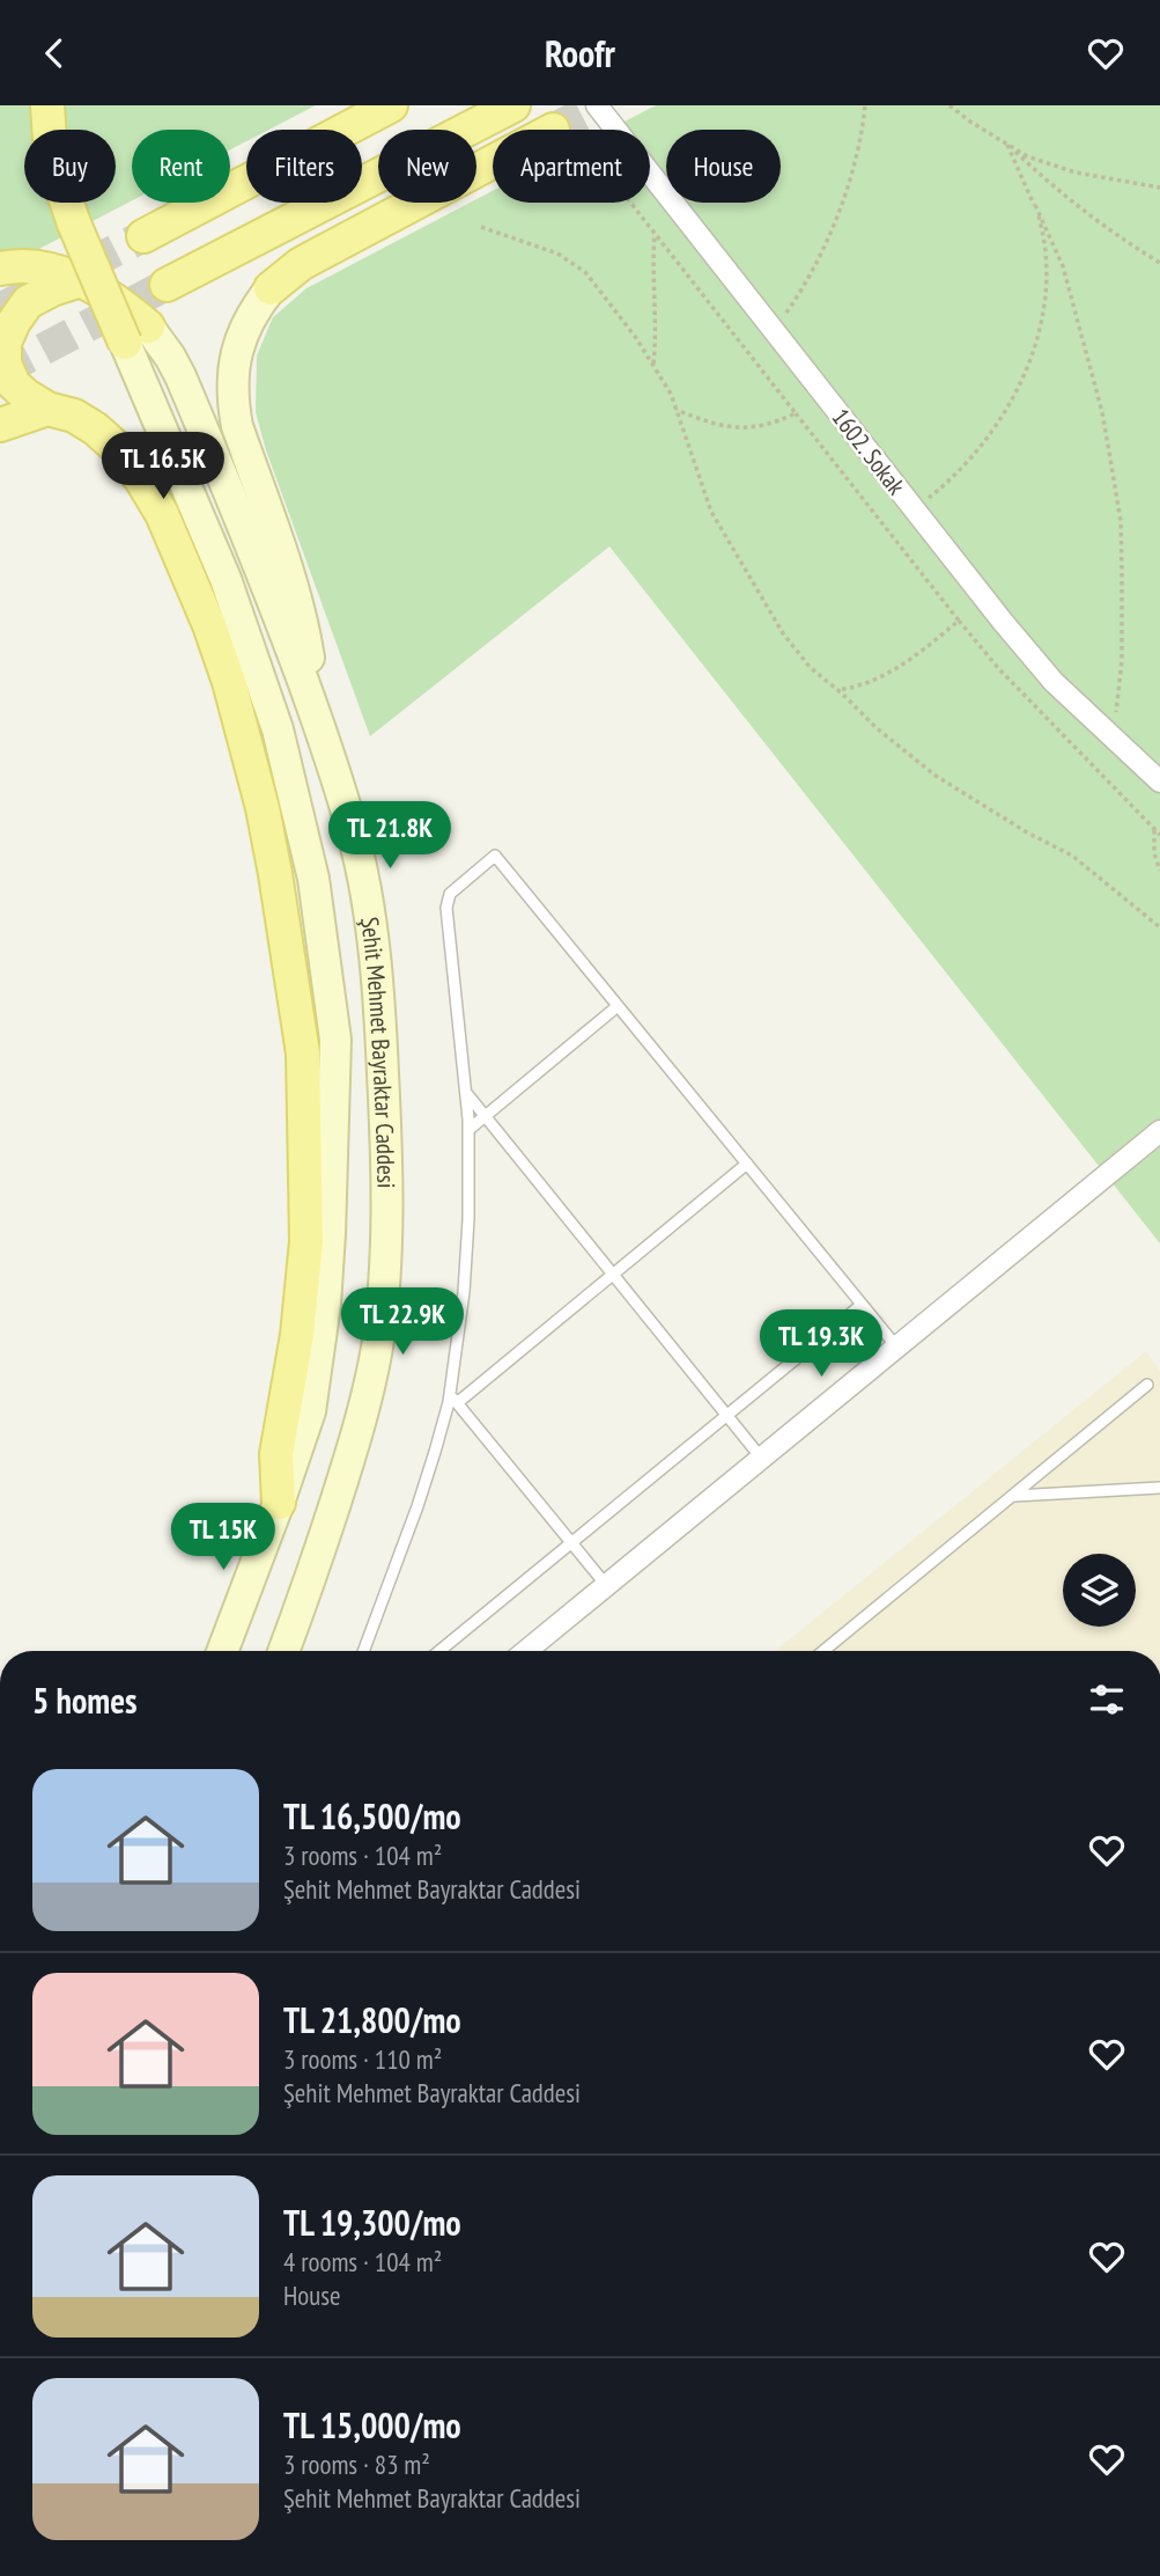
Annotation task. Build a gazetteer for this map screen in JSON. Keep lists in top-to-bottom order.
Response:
{
  "streets": {
    "main road": ["Şehit Mehmet Bayraktar Caddesi"],
    "street": ["1602. Sokak"]
  },
  "page": {
    "header": "Roofr",
    "chip": [
      "Buy",
      "Rent",
      "Filters",
      "New",
      "Apartment",
      "House"
    ],
    "price": [
      "TL 16.5K",
      "TL 21.8K",
      "TL 22.9K",
      "TL 19.3K",
      "TL 15K"
    ],
    "heading": "5 homes",
    "list": [
      {
        "name": "TL 16,500/mo",
        "note": "3 rooms · 104 m² · Şehit Mehmet Bayraktar Caddesi"
      },
      {
        "name": "TL 21,800/mo",
        "note": "3 rooms · 110 m² · Şehit Mehmet Bayraktar Caddesi"
      },
      {
        "name": "TL 19,300/mo",
        "note": "4 rooms · 104 m² · House"
      },
      {
        "name": "TL 15,000/mo",
        "note": "3 rooms · 83 m² · Şehit Mehmet Bayraktar Caddesi"
      }
    ]
  }
}
